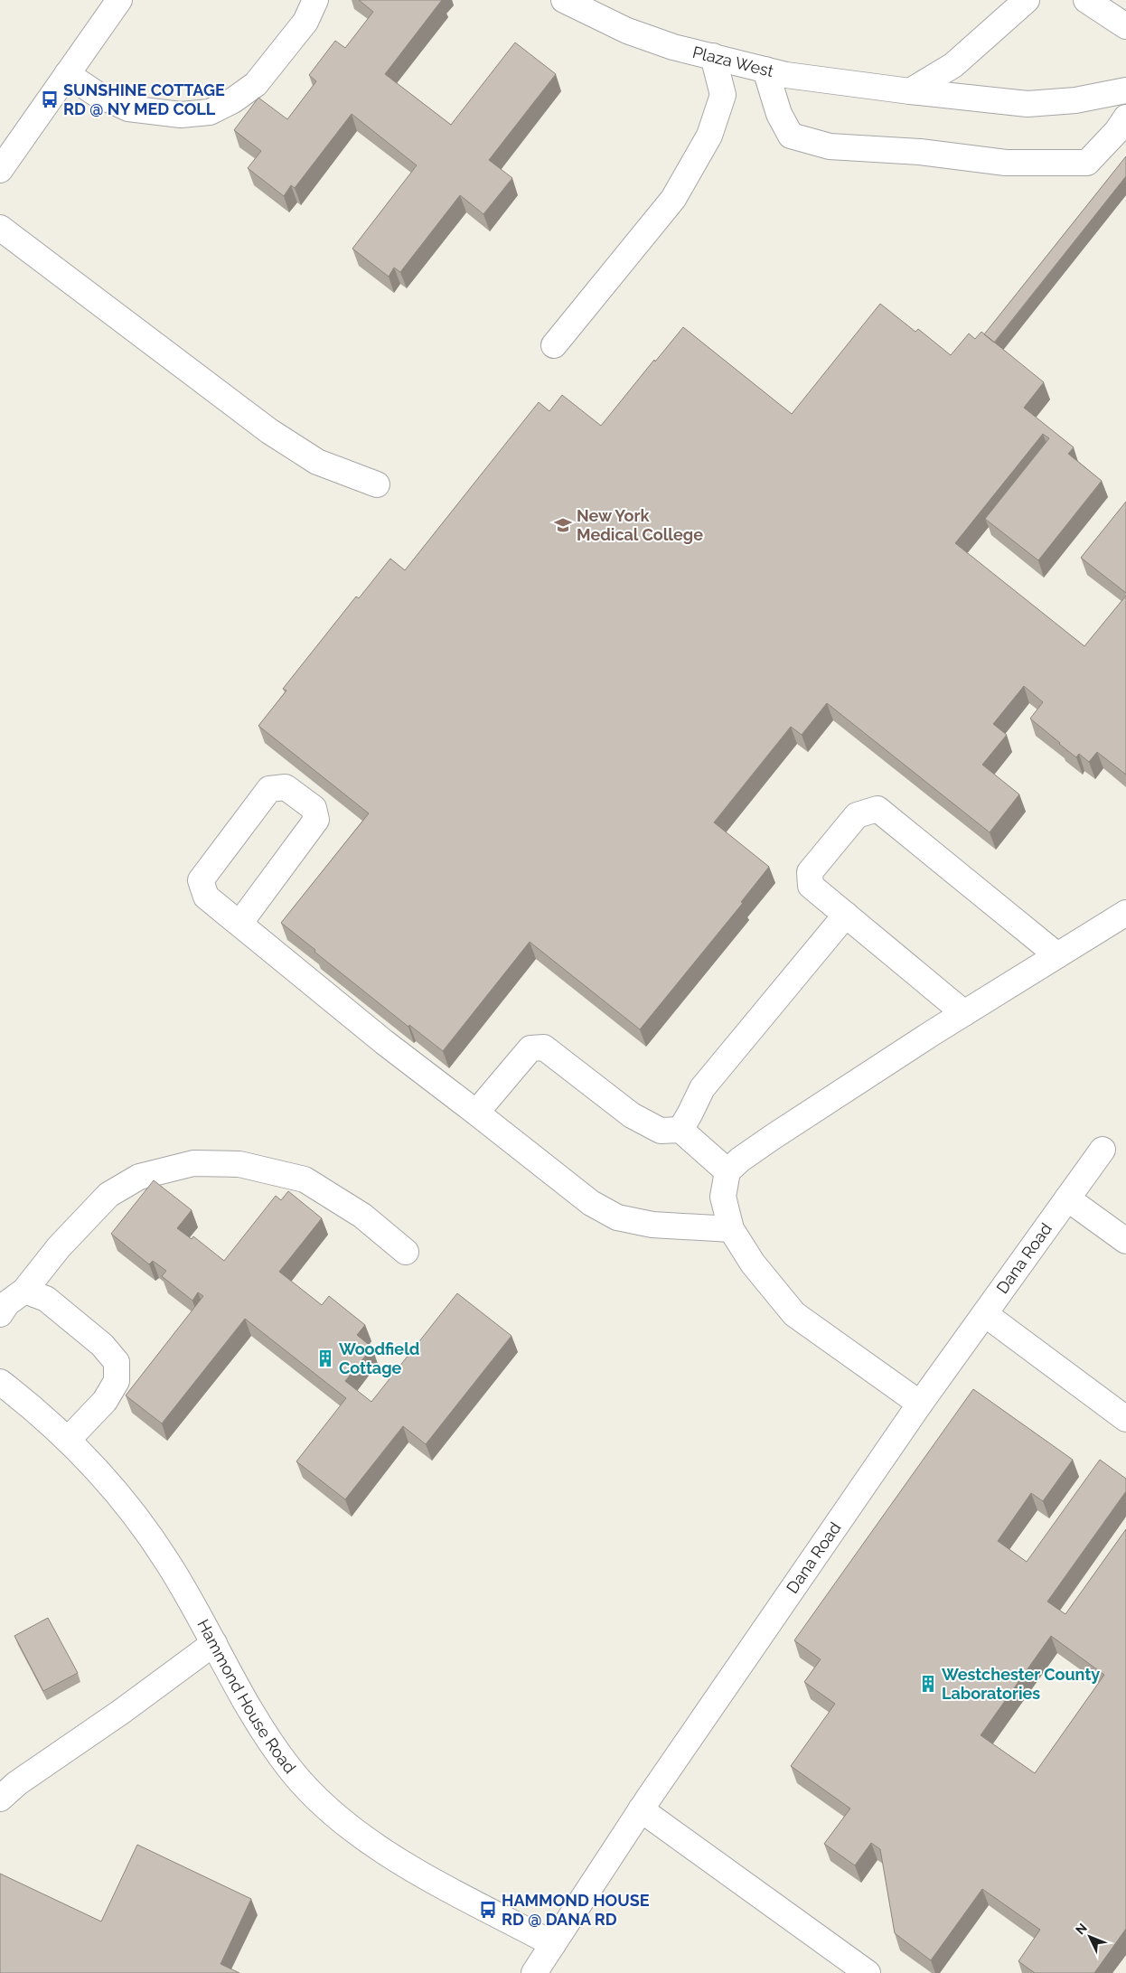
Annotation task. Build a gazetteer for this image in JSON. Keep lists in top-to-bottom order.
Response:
{
  "streets": {
    "street": ["Plaza West", "Dana Road", "Hammond House Road"]
  },
  "crossings": [
    ["Dana Road", "Hammond House Road"]
  ],
  "places": {
    "bus stop": ["SUNSHINE COTTAGE RD @ NY MED COLL", "HAMMOND HOUSE RD @ DANA RD"],
    "school or university": ["New York Medical College"],
    "building": ["Woodfield Cottage", "Westchester County Laboratories"]
  },
  "north": "top left"
}
